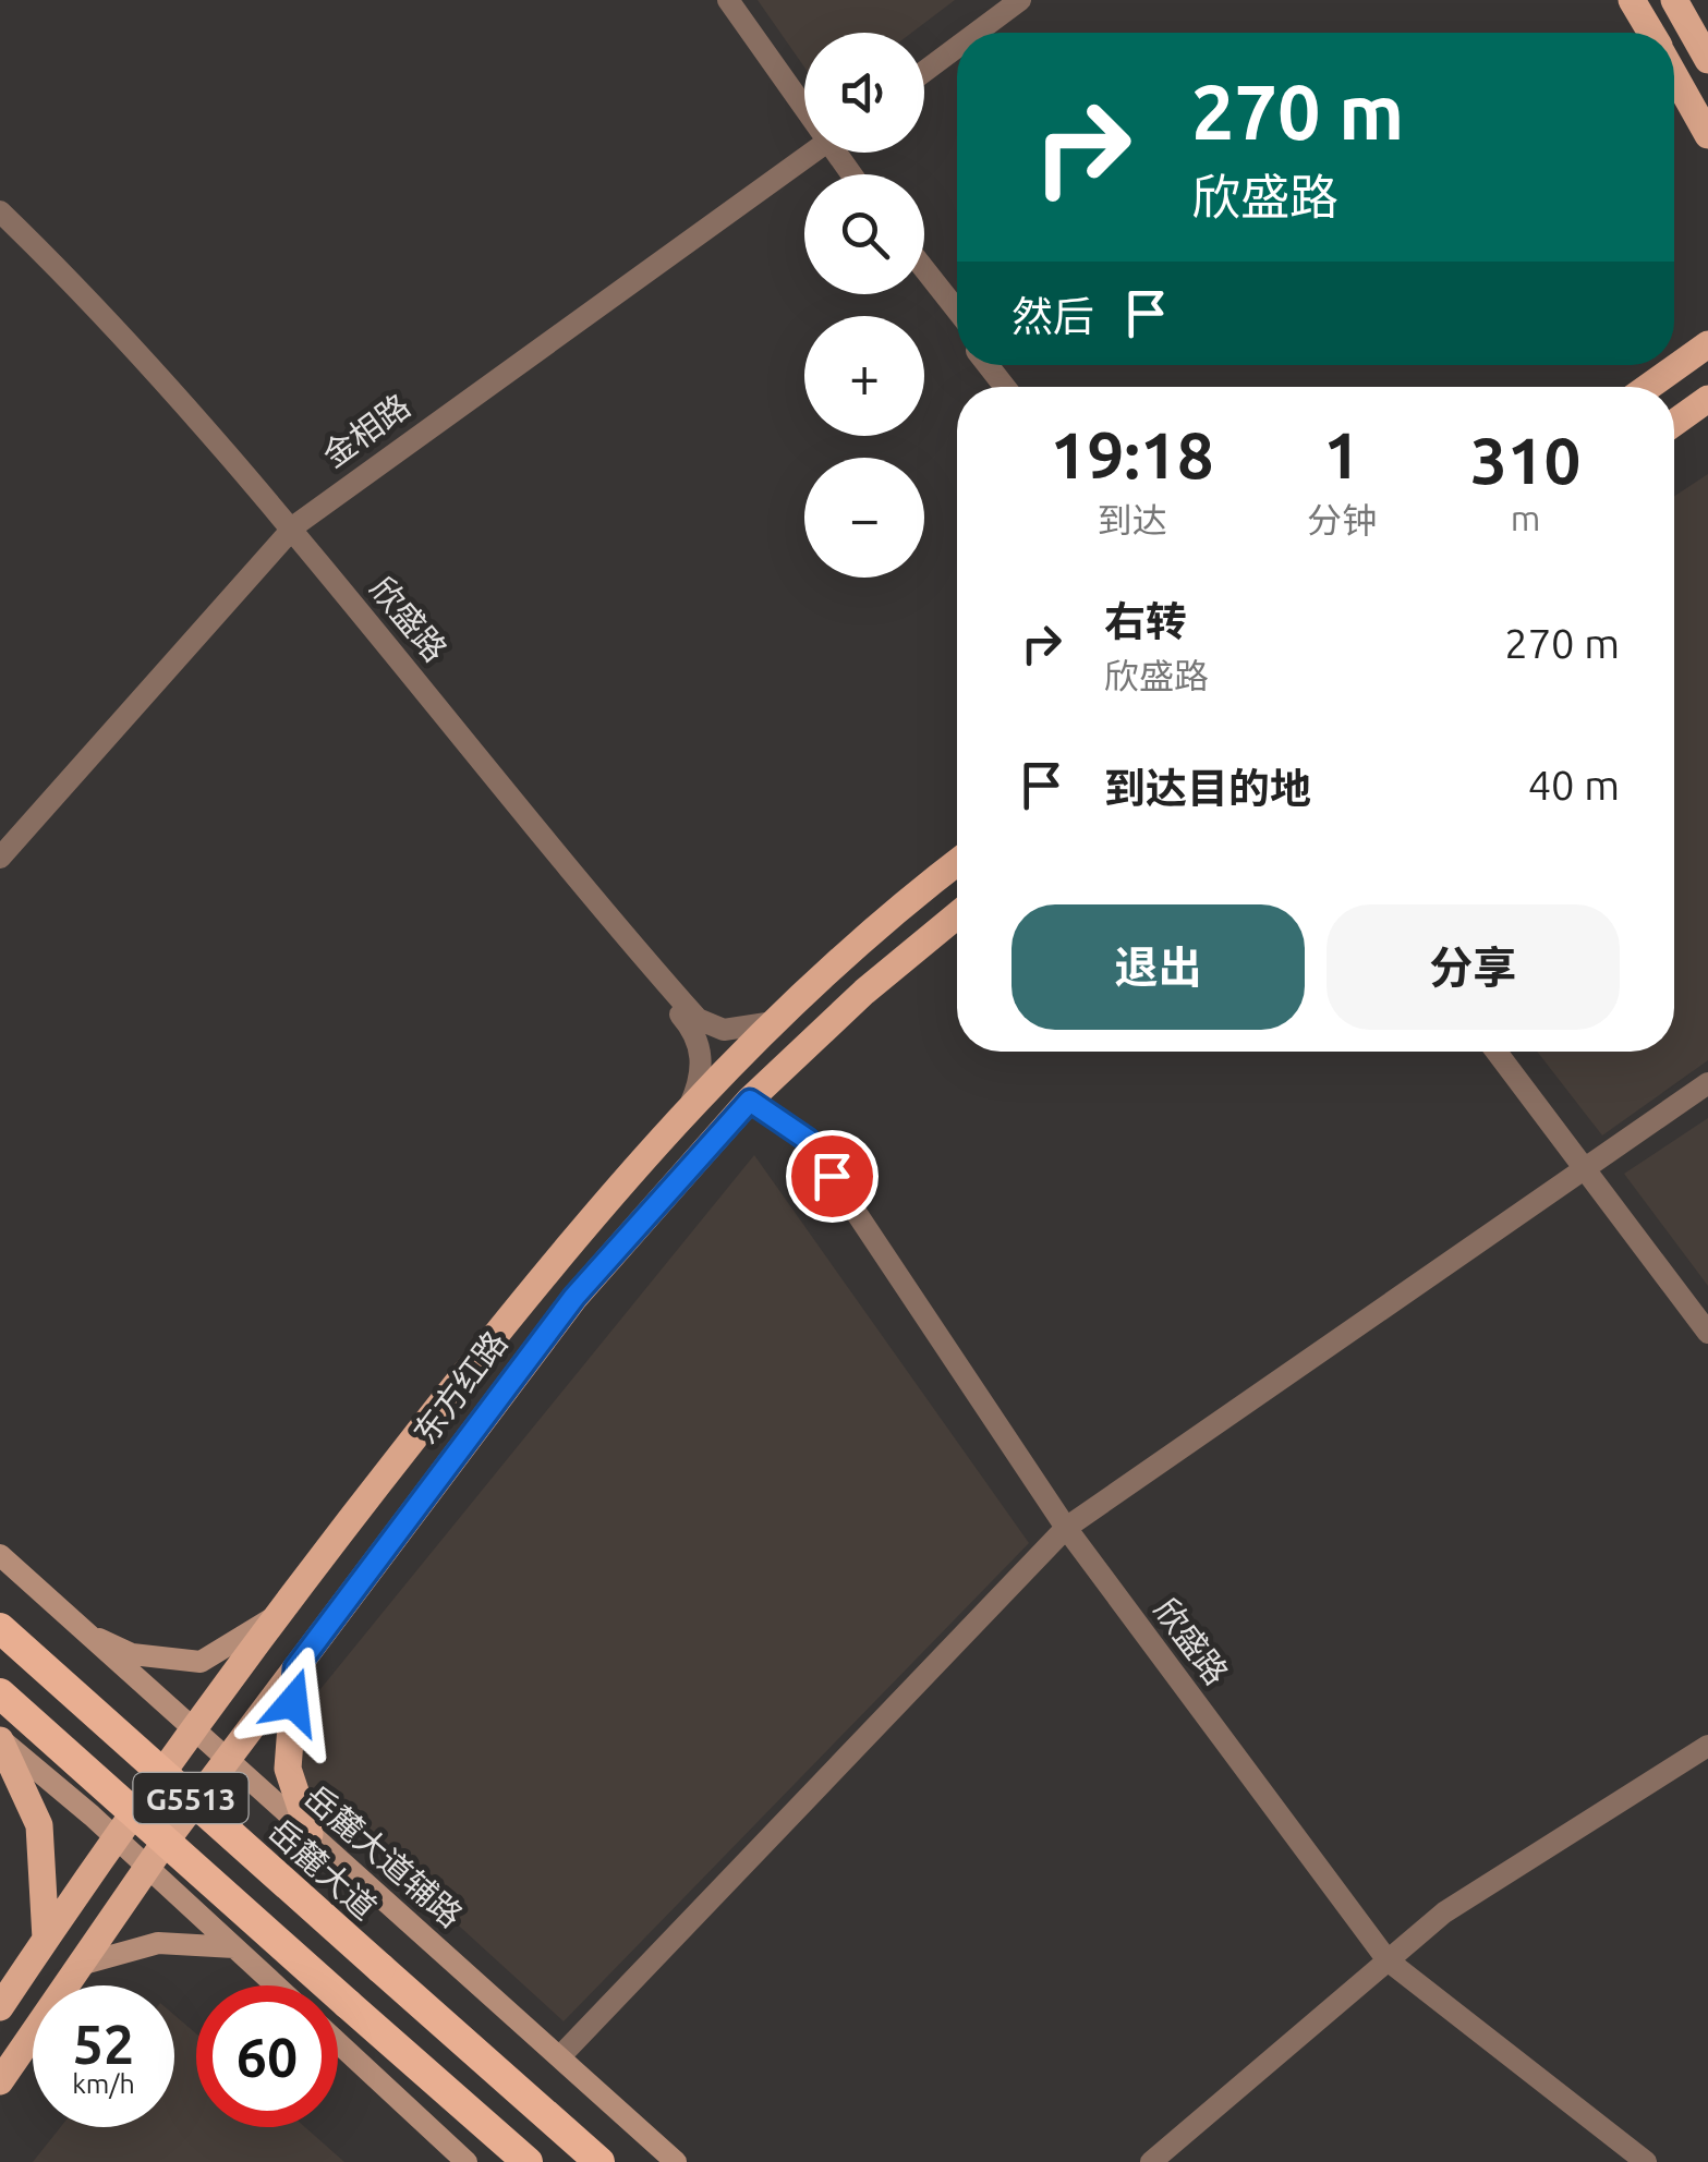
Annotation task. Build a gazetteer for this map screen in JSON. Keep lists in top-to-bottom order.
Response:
{
  "streets": {
    "highway": ["G5513", "岳麓大道"],
    "main road": ["东方红路", "岳麓大道辅路"],
    "street": ["金相路", "欣盛路"]
  },
  "crossings": [
    ["金相路", "欣盛路"],
    ["欣盛路", "东方红路"],
    ["东方红路", "岳麓大道辅路"]
  ],
  "page": {
    "map_buttons": ["+", "−"],
    "turn": ["270 m", "欣盛路"],
    "then": "然后",
    "eta": [
      "19:18",
      "到达",
      "1",
      "分钟",
      "310",
      "m"
    ],
    "list": [
      {
        "name": "右转",
        "note": "欣盛路",
        "value": "270 m"
      },
      {
        "name": "到达目的地",
        "value": "40 m"
      }
    ],
    "buttons": ["退出", "分享"],
    "speed": "52 km/h",
    "limit": "60"
  }
}
